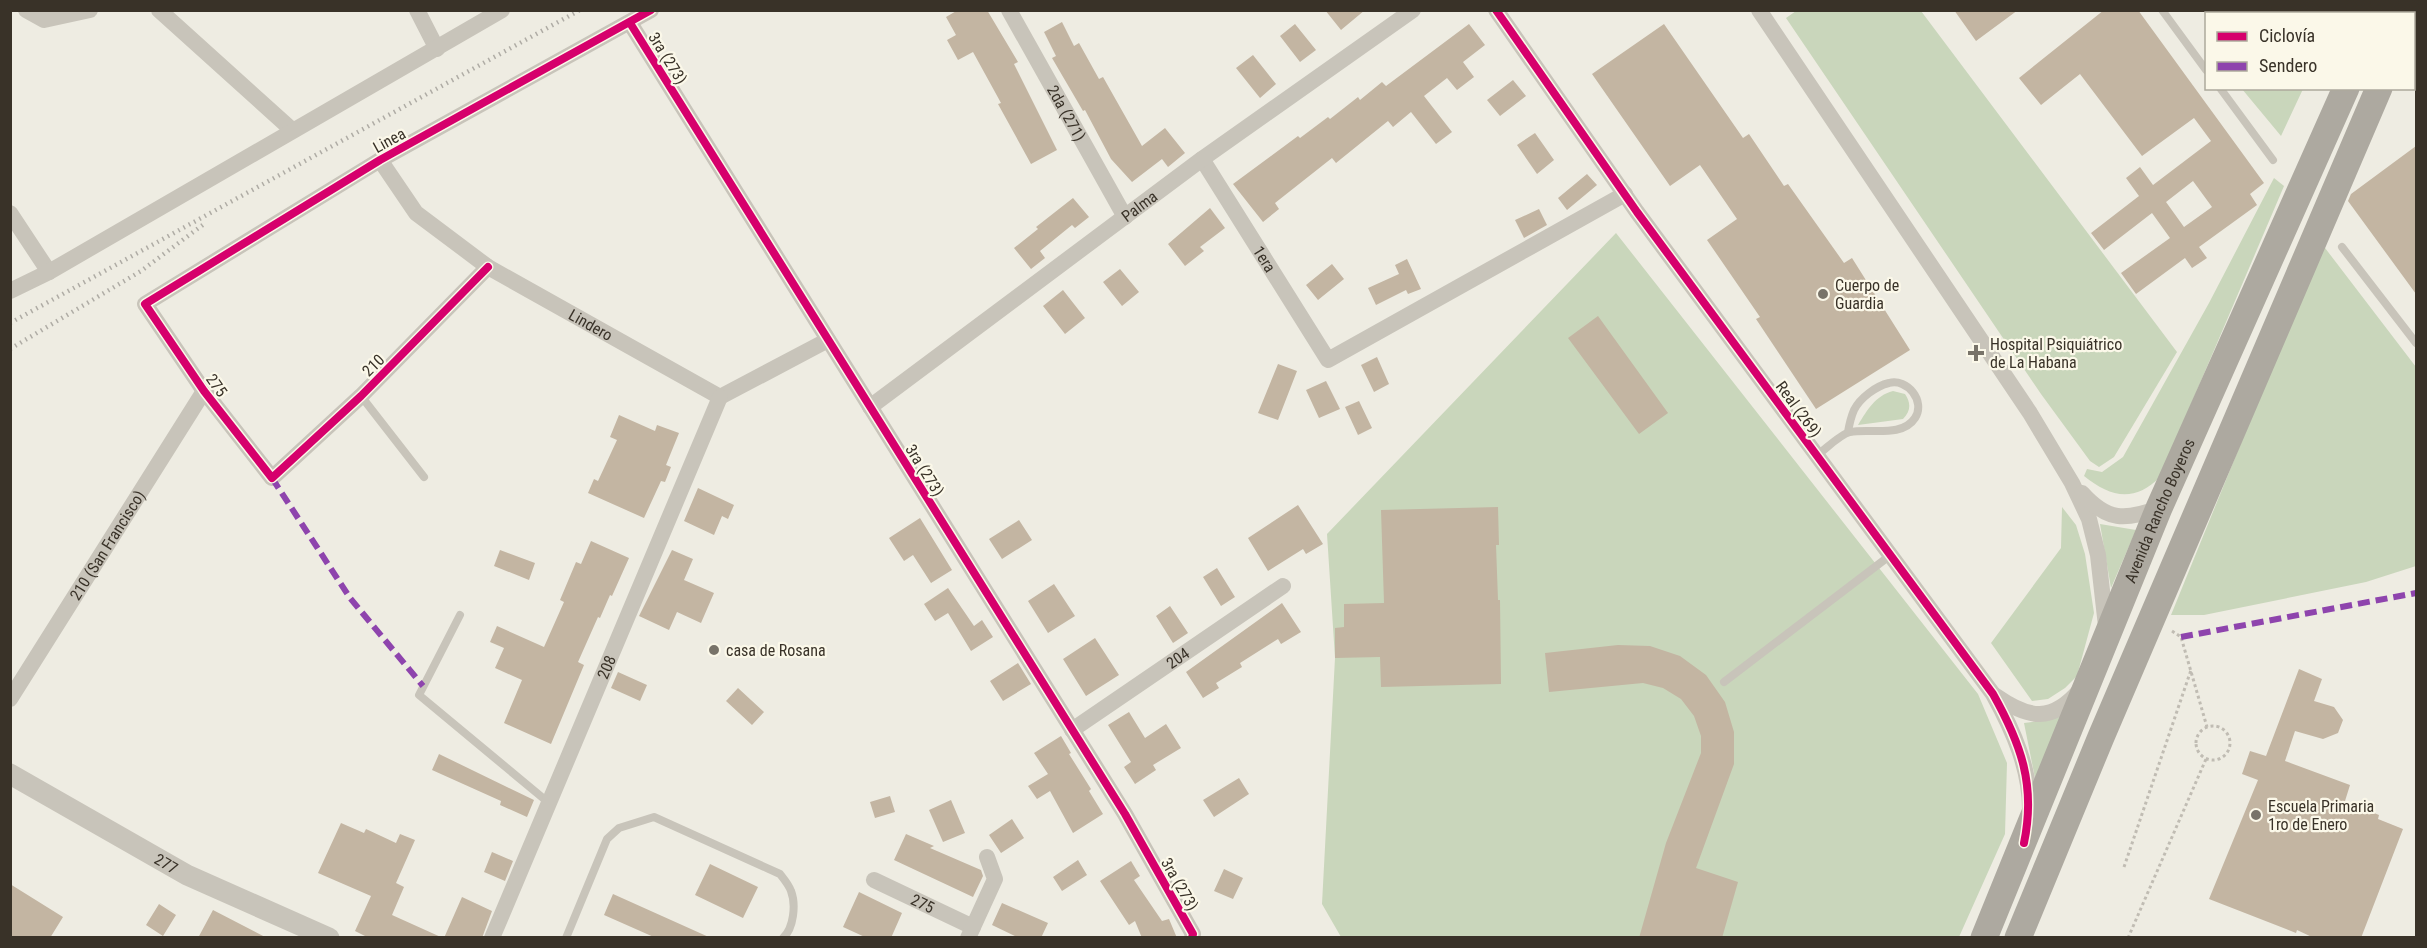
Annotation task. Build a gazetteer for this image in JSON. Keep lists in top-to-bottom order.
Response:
{
  "streets": {
    "highway": ["Avenida Rancho Boyeros"],
    "street": [
      "3ra (273)",
      "2da (271)",
      "Linea",
      "Palma",
      "1era",
      "Lindero",
      "210",
      "275",
      "Real (269)",
      "210 (San Francisco)",
      "204",
      "208",
      "277"
    ]
  },
  "crossings": [
    ["3ra (273)", "Linea"],
    ["3ra (273)", "Palma"],
    ["3ra (273)", "204"],
    ["2da (271)", "Palma"],
    ["Linea", "Lindero"],
    ["Linea", "275"],
    ["Palma", "1era"],
    ["1era", "Real (269)"],
    ["Lindero", "210"],
    ["Lindero", "208"],
    ["210", "275"],
    ["275", "210 (San Francisco)"],
    ["Real (269)", "Avenida Rancho Boyeros"]
  ],
  "places": {
    "other": ["Cuerpo de Guardia", "casa de Rosana", "Escuela Primaria 1ro de Enero"],
    "health": ["Hospital Psiquiátrico de La Habana"]
  },
  "legend": ["Ciclovía", "Sendero"]
}
